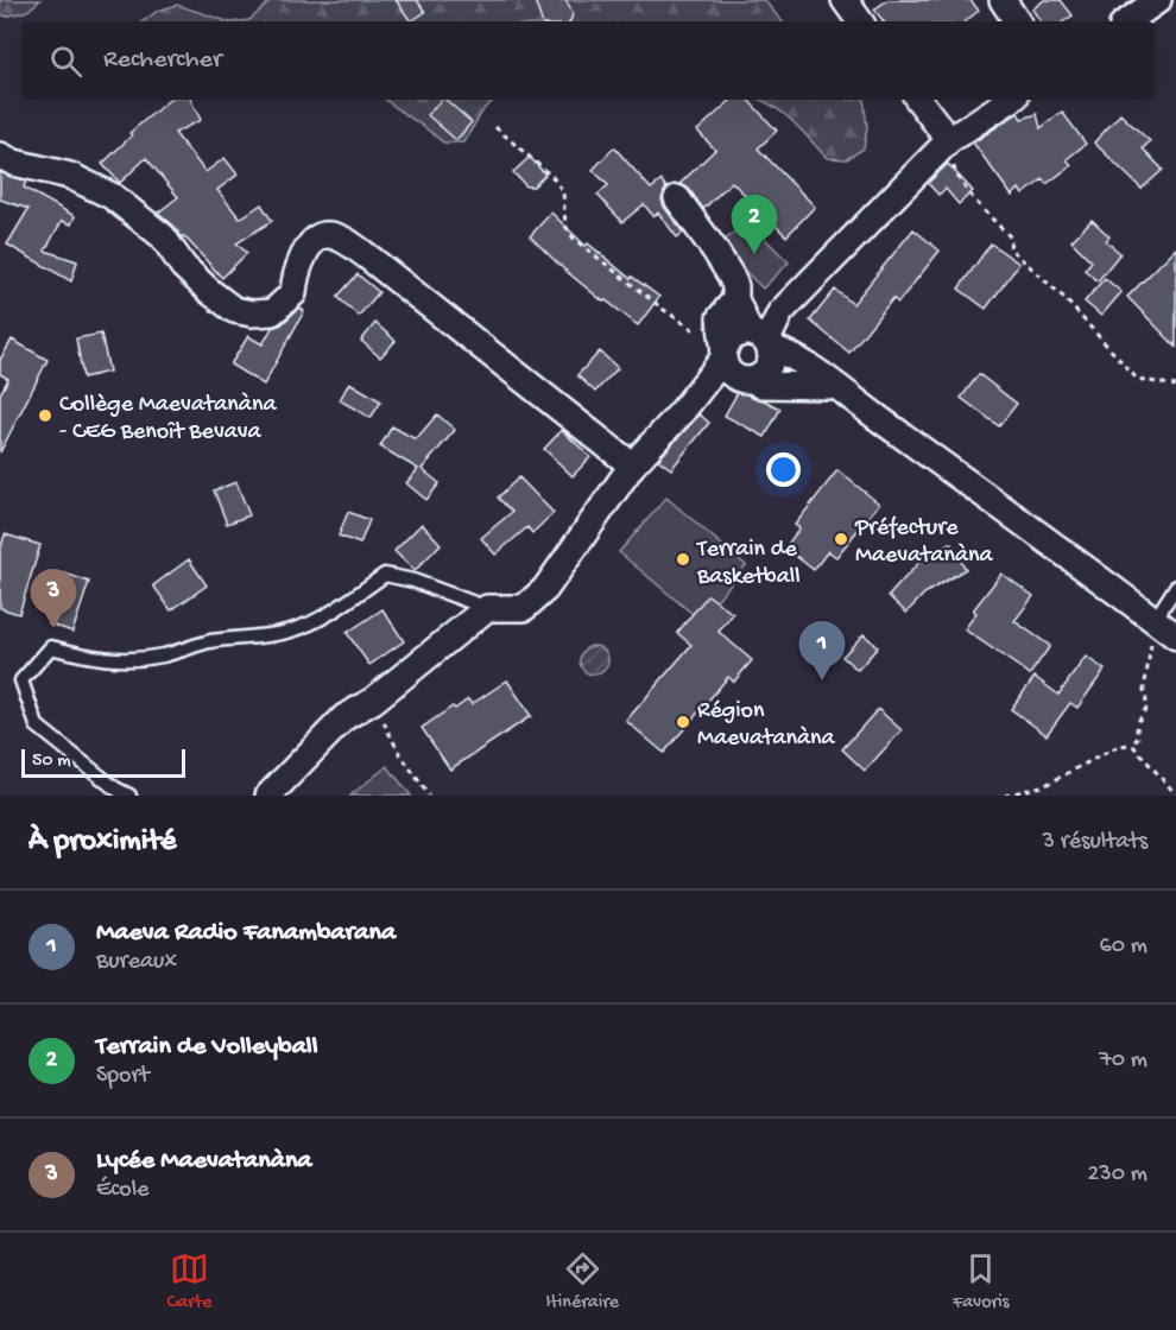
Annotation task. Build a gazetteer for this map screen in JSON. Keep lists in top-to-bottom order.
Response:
{
  "places": [
    "Collège Maevatanàna - CEG Benoît Bevava",
    "Préfecture Maevatanàna",
    "Terrain de Basketball",
    "Région Maevatanàna"
  ],
  "scale_bar": "50 m",
  "page": {
    "search": "Rechercher",
    "pins": ["2", "3", "1"],
    "scale": "50 m",
    "heading": ["À proximité", "3 résultats"],
    "list": [
      {
        "mark": "1",
        "name": "Maeva Radio Fanambarana",
        "note": "Bureaux",
        "value": "60 m"
      },
      {
        "mark": "2",
        "name": "Terrain de Volleyball",
        "note": "Sport",
        "value": "70 m"
      },
      {
        "mark": "3",
        "name": "Lycée Maevatanàna",
        "note": "École",
        "value": "230 m"
      }
    ],
    "nav": ["Carte", "Itinéraire", "Favoris"]
  }
}
